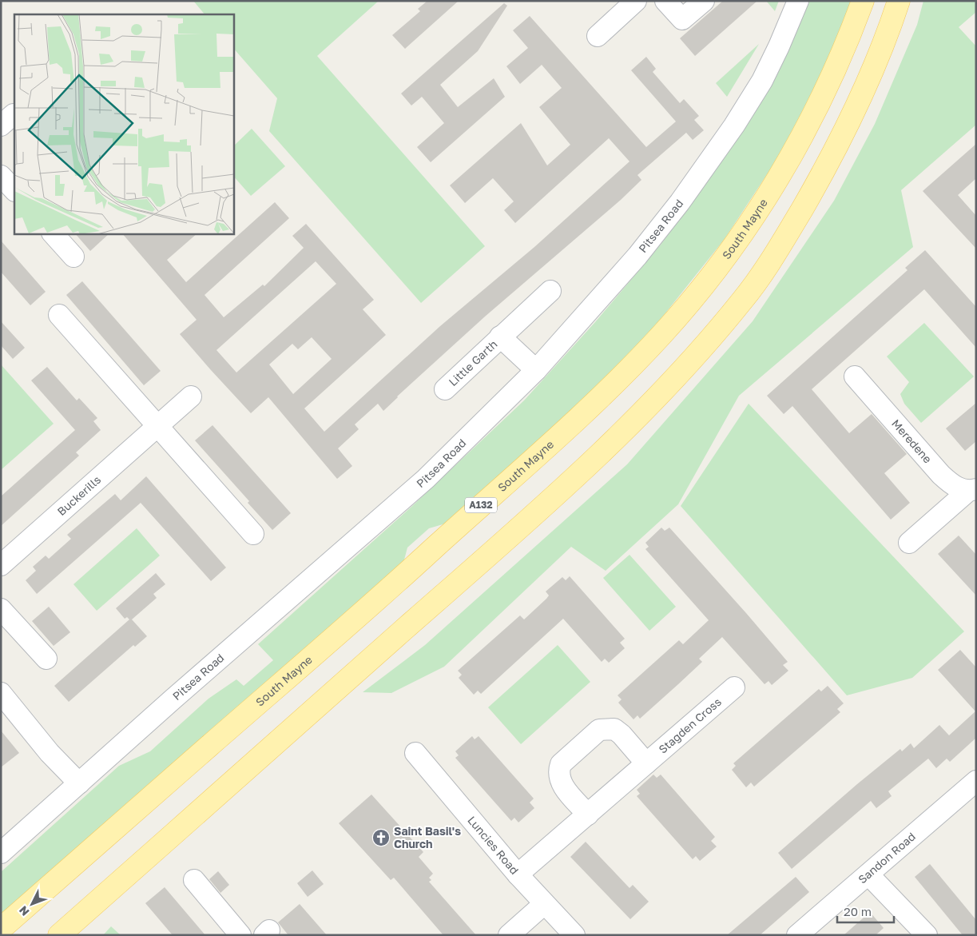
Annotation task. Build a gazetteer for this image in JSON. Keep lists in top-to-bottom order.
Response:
{
  "streets": {
    "main road": ["South Mayne", "A132"],
    "street": [
      "Pitsea Road",
      "Little Garth",
      "Meredene",
      "Buckerills",
      "Stagden Cross",
      "Luncies Road",
      "Sandon Road"
    ]
  },
  "crossings": [
    ["Pitsea Road", "Little Garth"],
    ["Stagden Cross", "Luncies Road"]
  ],
  "places": {
    "church": ["Saint Basil's Church"]
  },
  "scale_bar": "20 m",
  "north": "bottom left"
}
